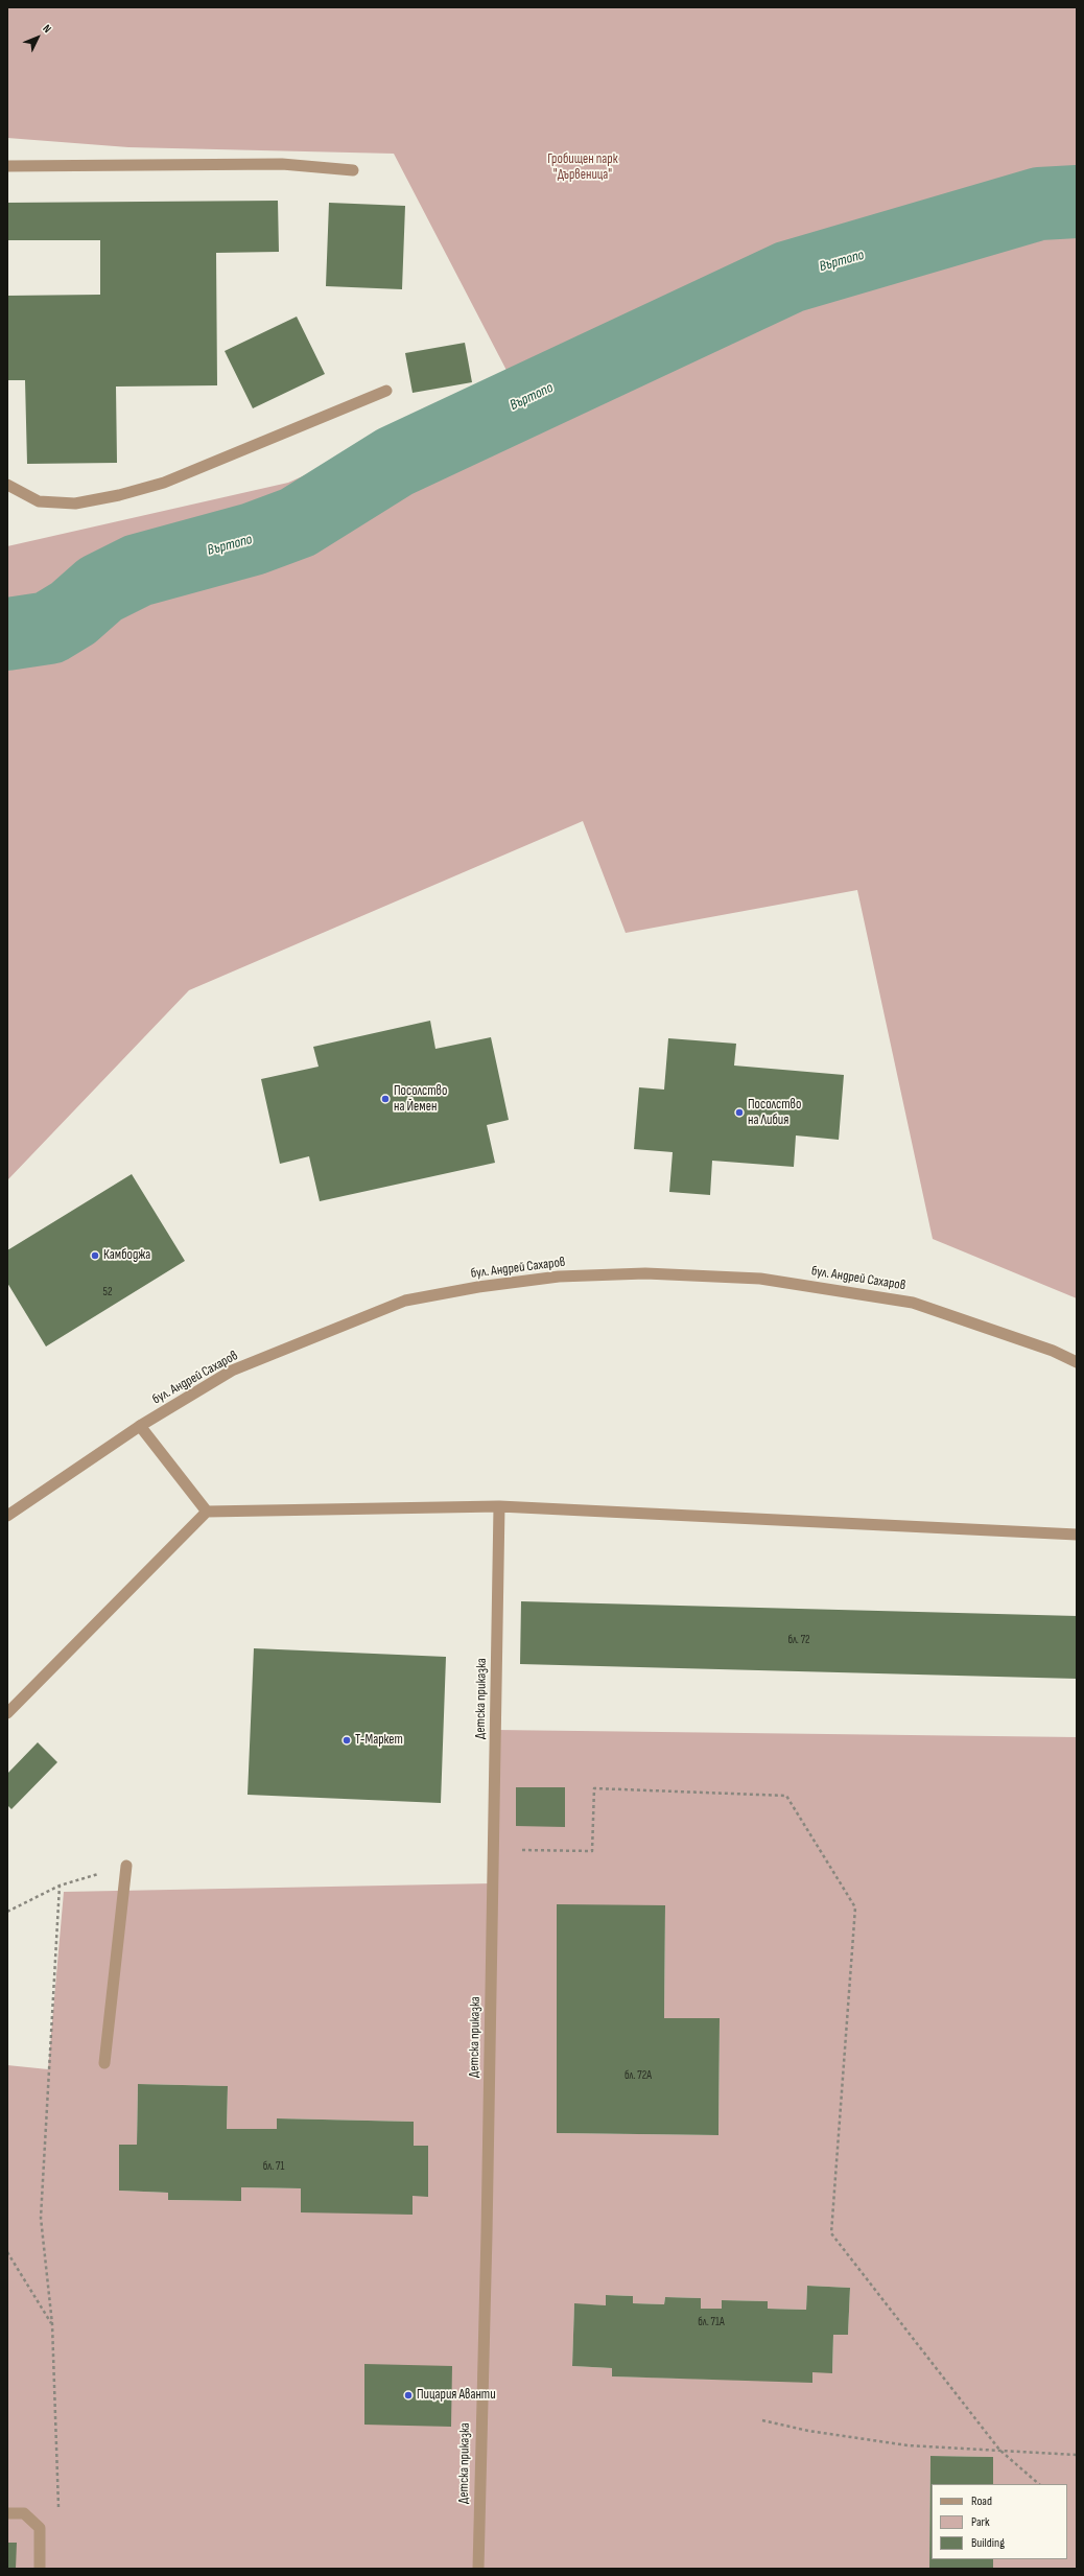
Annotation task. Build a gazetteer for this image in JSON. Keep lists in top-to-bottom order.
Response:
{
  "streets": {
    "street": ["бул. Андрей Сахаров", "Детска приказка"]
  },
  "water": ["Въртопо"],
  "parks": ["Гробищен парк \"Дървеница\""],
  "places": [
    "Посолство на Йемен",
    "Посолство на Либия",
    "Камбоджа",
    "Т-Маркет",
    "Пицария Аванти"
  ],
  "house_numbers": [
    "52",
    "бл. 72",
    "бл. 72А",
    "бл. 71",
    "бл. 71А"
  ],
  "legend": ["Road", "Park", "Building"],
  "north": "top right"
}
